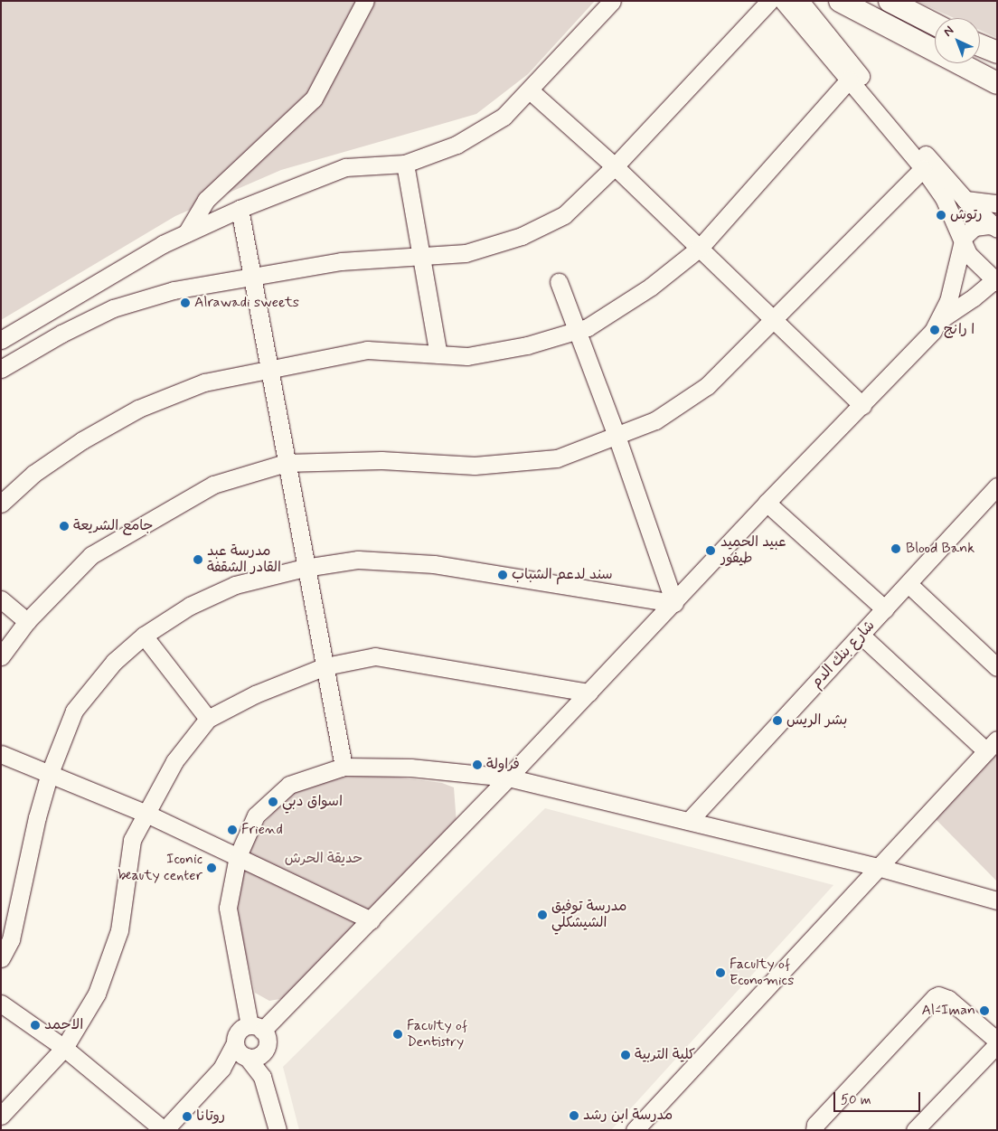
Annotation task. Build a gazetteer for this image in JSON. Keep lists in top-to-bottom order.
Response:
{
  "streets": {
    "street": ["شارع بنك الدم"]
  },
  "parks": ["حديقة الحرش"],
  "places": [
    "رتوش",
    "Alrawadi sweets",
    "ا رانج",
    "جامع الشريعة",
    "Blood Bank",
    "عبيد الحميد طيفور",
    "مدرسة عبد القادر الشقفة",
    "سند لدعم الشباب",
    "بشر الريس",
    "فراولة",
    "اسواق دبي",
    "Friend",
    "Iconic beauty center",
    "مدرسة توفيق الشيشكلي",
    "Faculty of Economics",
    "Al-Iman",
    "الاحمد",
    "Faculty of Dentistry",
    "كلية التربية",
    "مدرسة ابن رشد",
    "روتانا"
  ],
  "scale_bar": "50 m",
  "north": "top left"
}
